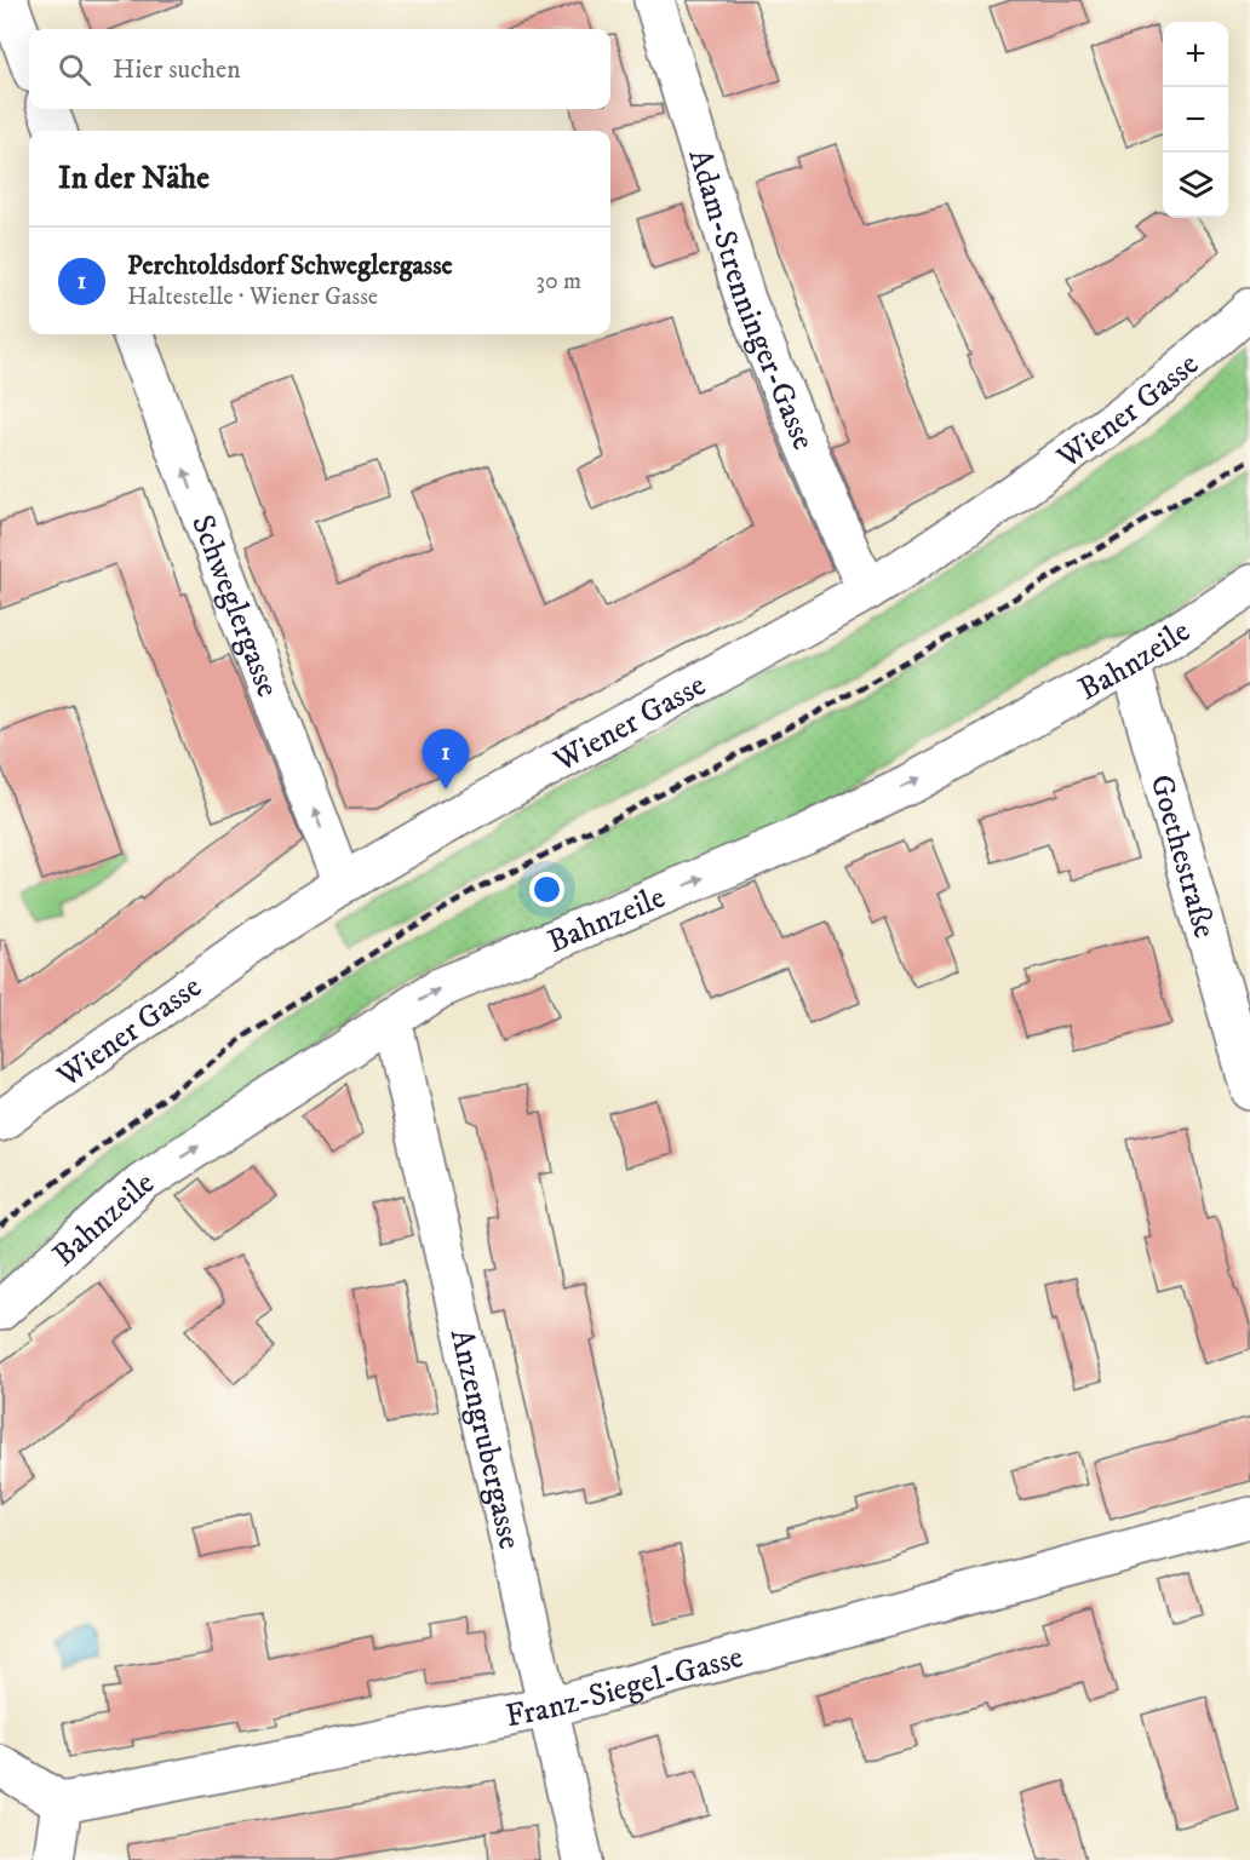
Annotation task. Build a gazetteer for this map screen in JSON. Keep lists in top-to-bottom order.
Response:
{
  "streets": {
    "street": [
      "Adam-Strenninger-Gasse",
      "Wiener Gasse",
      "Schweglergasse",
      "Bahnzeile",
      "Goethestraße",
      "Anzengrubergasse",
      "Franz-Siegel-Gasse"
    ]
  },
  "crossings": [
    ["Adam-Strenninger-Gasse", "Wiener Gasse"],
    ["Wiener Gasse", "Schweglergasse"],
    ["Bahnzeile", "Goethestraße"],
    ["Bahnzeile", "Anzengrubergasse"],
    ["Anzengrubergasse", "Franz-Siegel-Gasse"]
  ],
  "one_way": ["Schweglergasse", "Bahnzeile"],
  "page": {
    "map_buttons": ["+", "−"],
    "search": "Hier suchen",
    "heading": "In der Nähe",
    "list": [
      {
        "mark": "1",
        "name": "Perchtoldsdorf Schweglergasse",
        "note": "Haltestelle · Wiener Gasse",
        "value": "30 m"
      }
    ],
    "pins": "1"
  }
}
